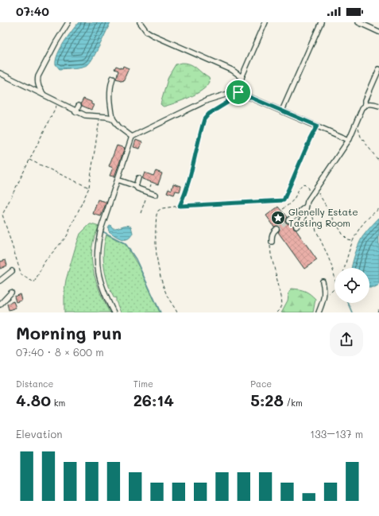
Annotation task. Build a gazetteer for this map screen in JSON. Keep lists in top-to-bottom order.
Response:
{
  "places": {
    "place": ["Glenelly Estate Tasting Room"]
  },
  "page": {
    "status": "07:40",
    "heading": ["Morning run", "07:40 · 8 × 600 m"],
    "stats": [
      ["Distance", "4.80 km"],
      ["Time", "26:14"],
      ["Pace", "5:28 /km"]
    ],
    "chart": ["Elevation", "133–137 m"]
  }
}
